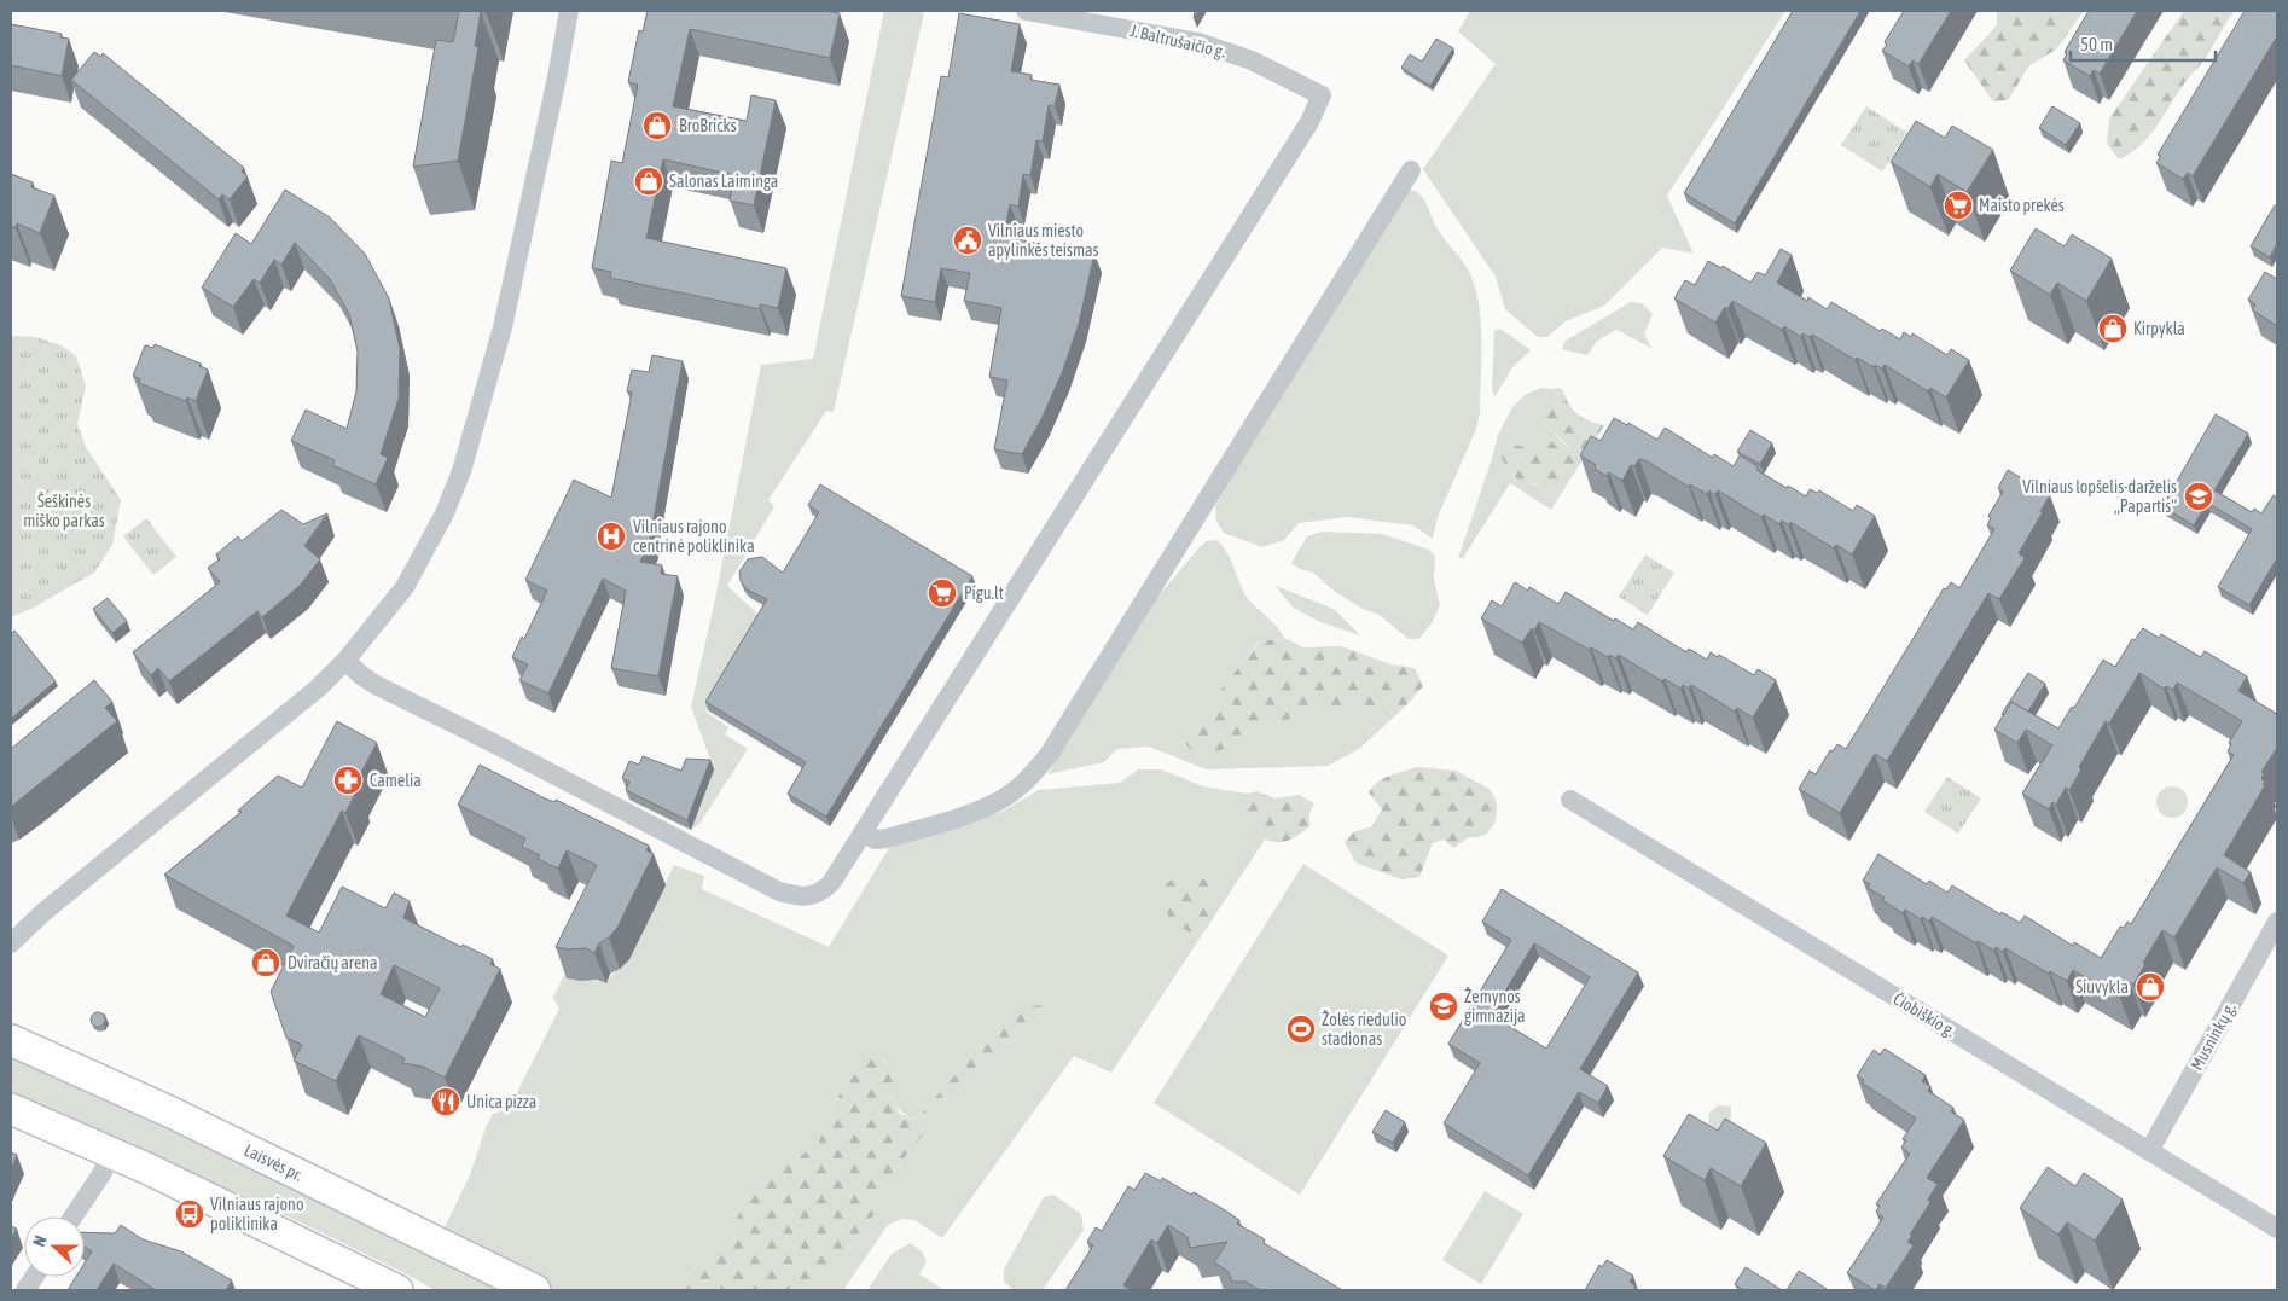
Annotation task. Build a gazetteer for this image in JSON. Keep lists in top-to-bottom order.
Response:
{
  "streets": {
    "main road": ["Laisvės pr."],
    "street": ["J. Baltrušaičio g.", "Čiobiškio g.", "Musninkų g."]
  },
  "crossings": [
    ["Čiobiškio g.", "Musninkų g."]
  ],
  "parks": ["Šeškinės miško parkas"],
  "places": {
    "shop": [
      "BroBricks",
      "Salonas Laiminga",
      "Kirpykla",
      "Dviračių arena",
      "Siuvykla"
    ],
    "supermarket": ["Maisto prekės", "Pigu.lt"],
    "public building": ["Vilniaus miesto apylinkės teismas"],
    "school or university": ["Vilniaus lopšelis-darželis „Papartis“", "Žemynos gimnazija"],
    "hospital": ["Vilniaus rajono centrinė poliklinika"],
    "pharmacy": ["Camelia"],
    "sports": ["Žolės riedulio stadionas"],
    "restaurant": ["Unica pizza"],
    "bus stop": ["Vilniaus rajono poliklinika"]
  },
  "scale_bar": "50 m",
  "north": "left"
}
